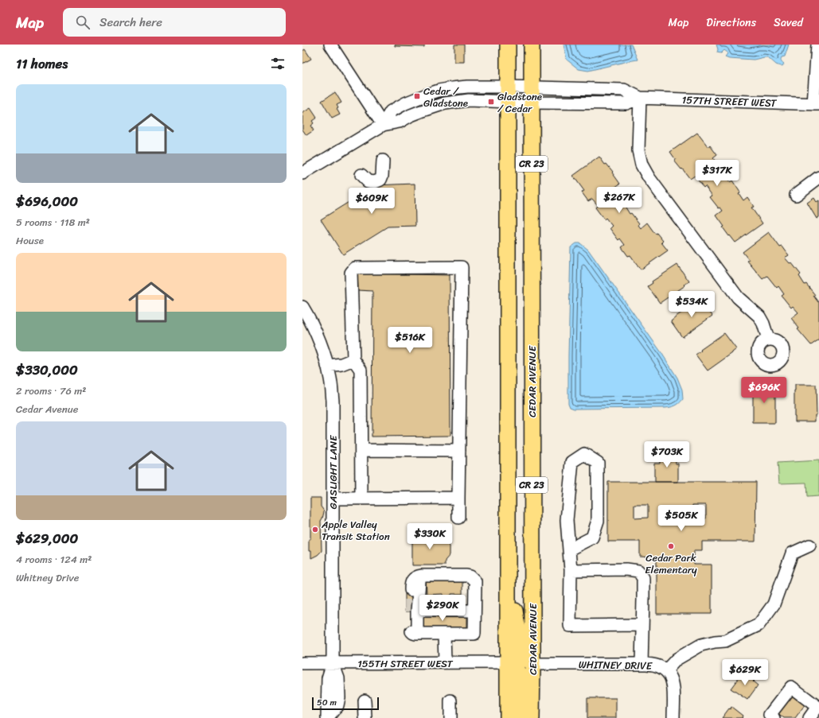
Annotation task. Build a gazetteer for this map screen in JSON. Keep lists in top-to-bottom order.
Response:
{
  "streets": {
    "main road": ["CR 23", "CEDAR AVENUE"],
    "street": [
      "157TH STREET WEST",
      "GASLIGHT LANE",
      "155TH STREET WEST",
      "WHITNEY DRIVE"
    ]
  },
  "crossings": [
    ["157TH STREET WEST", "CR 23"],
    ["157TH STREET WEST", "CEDAR AVENUE"],
    ["CR 23", "155TH STREET WEST"],
    ["CEDAR AVENUE", "WHITNEY DRIVE"],
    ["GASLIGHT LANE", "155TH STREET WEST"]
  ],
  "places": {
    "transit": ["Cedar / Gladstone", "Gladstone / Cedar"],
    "other": ["Apple Valley Transit Station", "Cedar Park Elementary"]
  },
  "scale_bar": "50 m",
  "page": {
    "header": "Map",
    "search": "Search here",
    "nav": ["Map", "Directions", "Saved"],
    "heading": "11 homes",
    "list": [
      {
        "name": "$696,000",
        "note": "5 rooms · 118 m² · House"
      },
      {
        "name": "$330,000",
        "note": "2 rooms · 76 m² · Cedar Avenue"
      },
      {
        "name": "$629,000",
        "note": "4 rooms · 124 m² · Whitney Drive"
      }
    ],
    "price": [
      "$317K",
      "$267K",
      "$609K",
      "$534K",
      "$516K",
      "$696K",
      "$703K",
      "$505K",
      "$330K",
      "$290K",
      "$629K"
    ],
    "scale": "50 m"
  }
}
